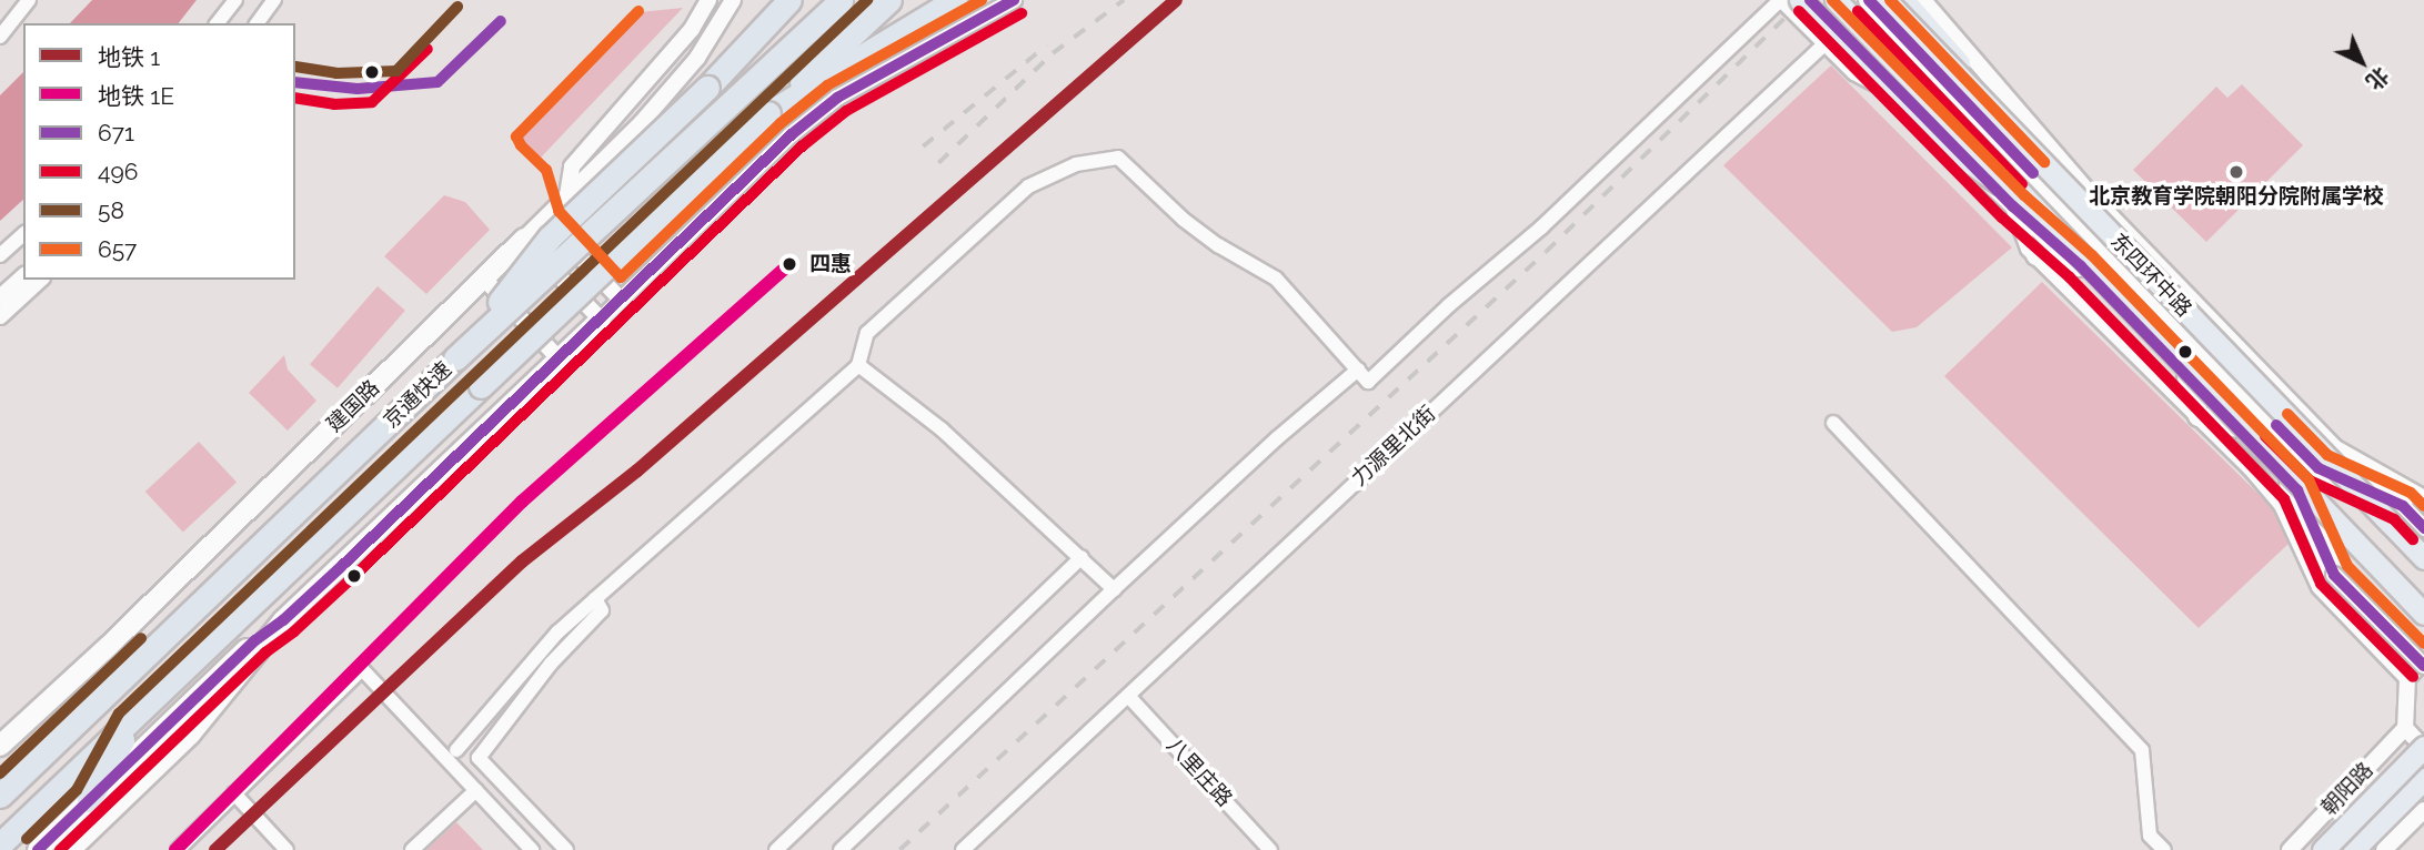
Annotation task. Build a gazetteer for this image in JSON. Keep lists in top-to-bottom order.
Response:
{
  "streets": {
    "highway": ["东四环中路", "京通快速", "朝阳路"],
    "main road": ["建国路"],
    "street": ["力源里北街", "八里庄路"]
  },
  "crossings": [
    ["东四环中路", "力源里北街"],
    ["力源里北街", "八里庄路"]
  ],
  "places": ["北京教育学院朝阳分院附属学校", "四惠"],
  "lines": [
    "metro line 1",
    "transit line 671",
    "transit line 58",
    "transit line 657",
    "transit line 496",
    "metro line 1E"
  ],
  "legend": [
    "地铁 1",
    "地铁 1E",
    "671",
    "496",
    "58",
    "657"
  ],
  "north": "bottom right"
}
